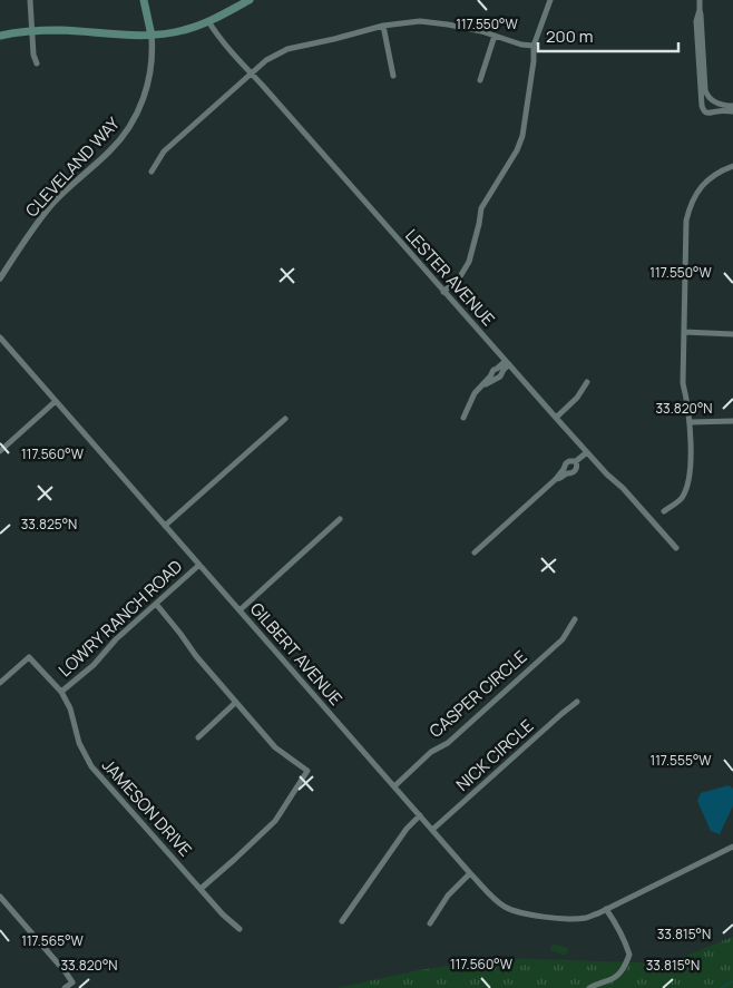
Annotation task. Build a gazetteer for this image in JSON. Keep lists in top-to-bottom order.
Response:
{
  "streets": {
    "street": [
      "CLEVELAND WAY",
      "LESTER AVENUE",
      "LOWRY RANCH ROAD",
      "GILBERT AVENUE",
      "CASPER CIRCLE",
      "NICK CIRCLE",
      "JAMESON DRIVE"
    ]
  },
  "crossings": [
    ["LOWRY RANCH ROAD", "GILBERT AVENUE"],
    ["LOWRY RANCH ROAD", "JAMESON DRIVE"],
    ["GILBERT AVENUE", "CASPER CIRCLE"],
    ["GILBERT AVENUE", "NICK CIRCLE"]
  ],
  "scale_bar": "200 m",
  "coordinates": [
    "117.550°W",
    "33.820°N",
    "117.560°W",
    "33.825°N",
    "117.555°W",
    "33.815°N",
    "117.565°W"
  ]
}
